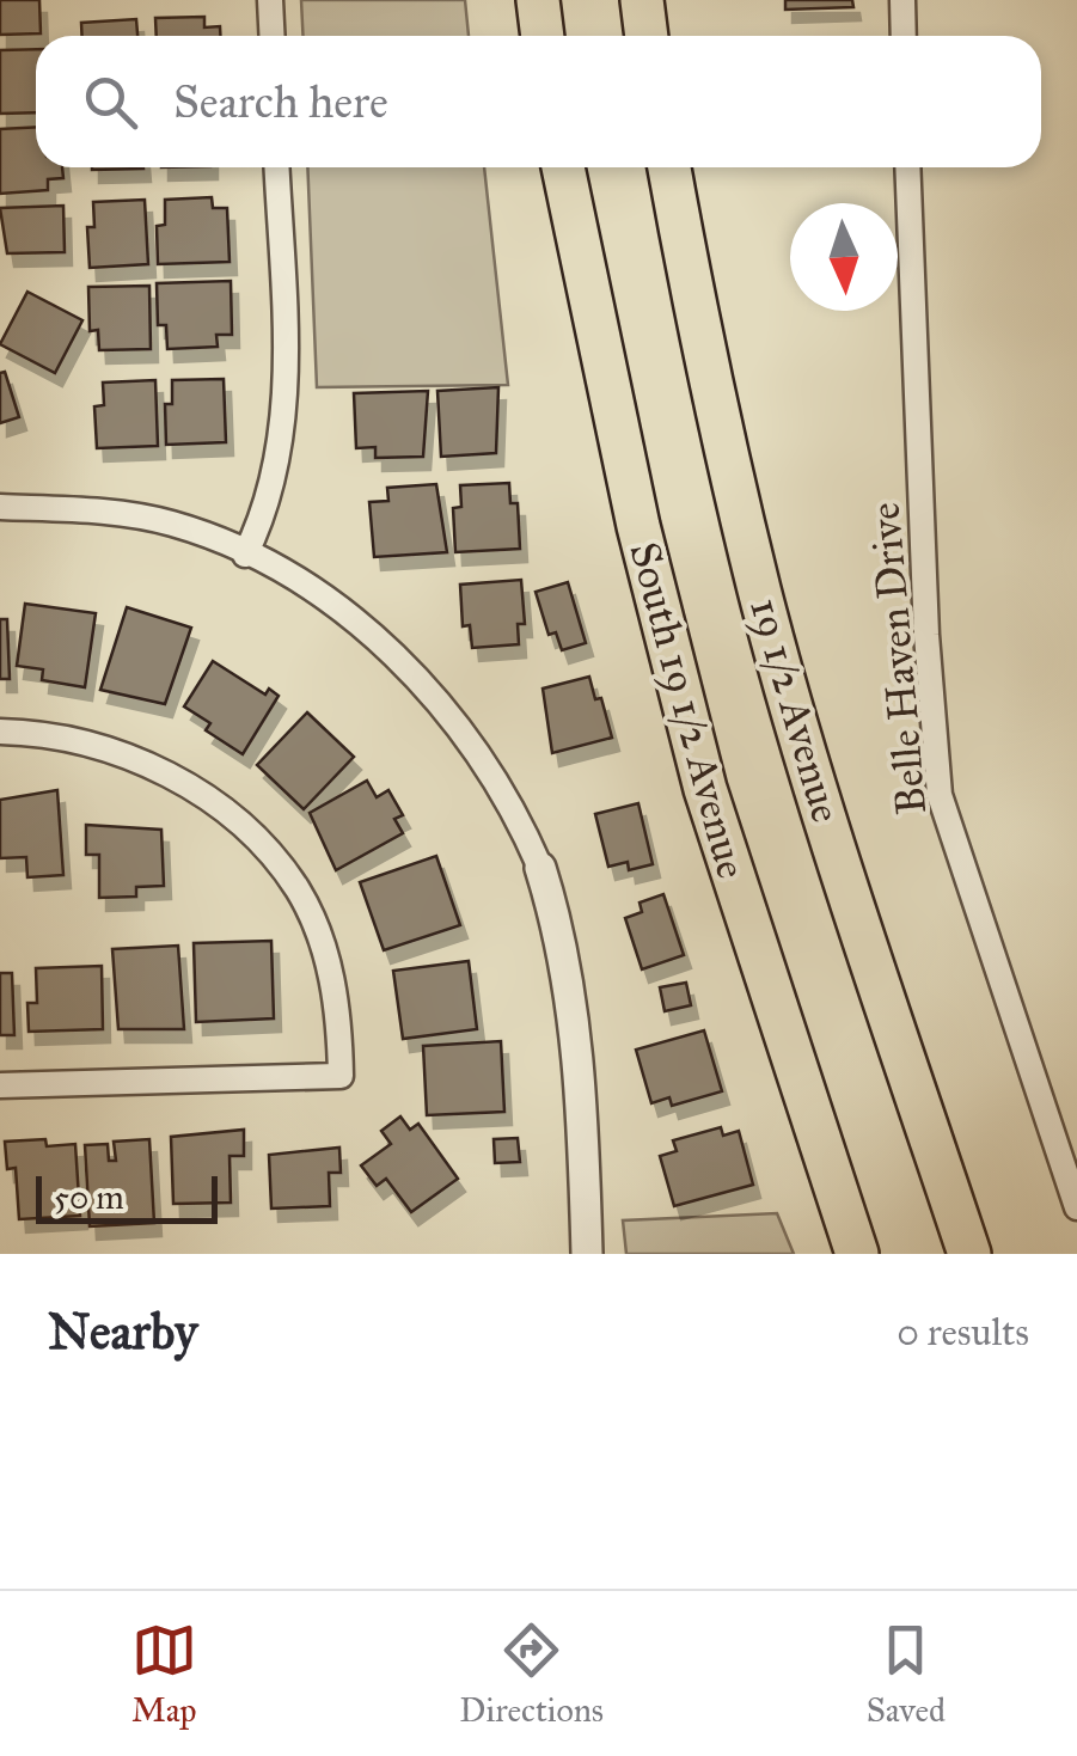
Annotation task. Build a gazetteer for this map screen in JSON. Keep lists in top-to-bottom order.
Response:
{
  "streets": {
    "highway": ["South 19 1/2 Avenue", "19 1/2 Avenue"],
    "street": ["Belle Haven Drive"]
  },
  "scale_bar": "50 m",
  "north": "bottom",
  "page": {
    "search": "Search here",
    "scale": "50 m",
    "heading": ["Nearby", "0 results"],
    "nav": ["Map", "Directions", "Saved"]
  }
}
